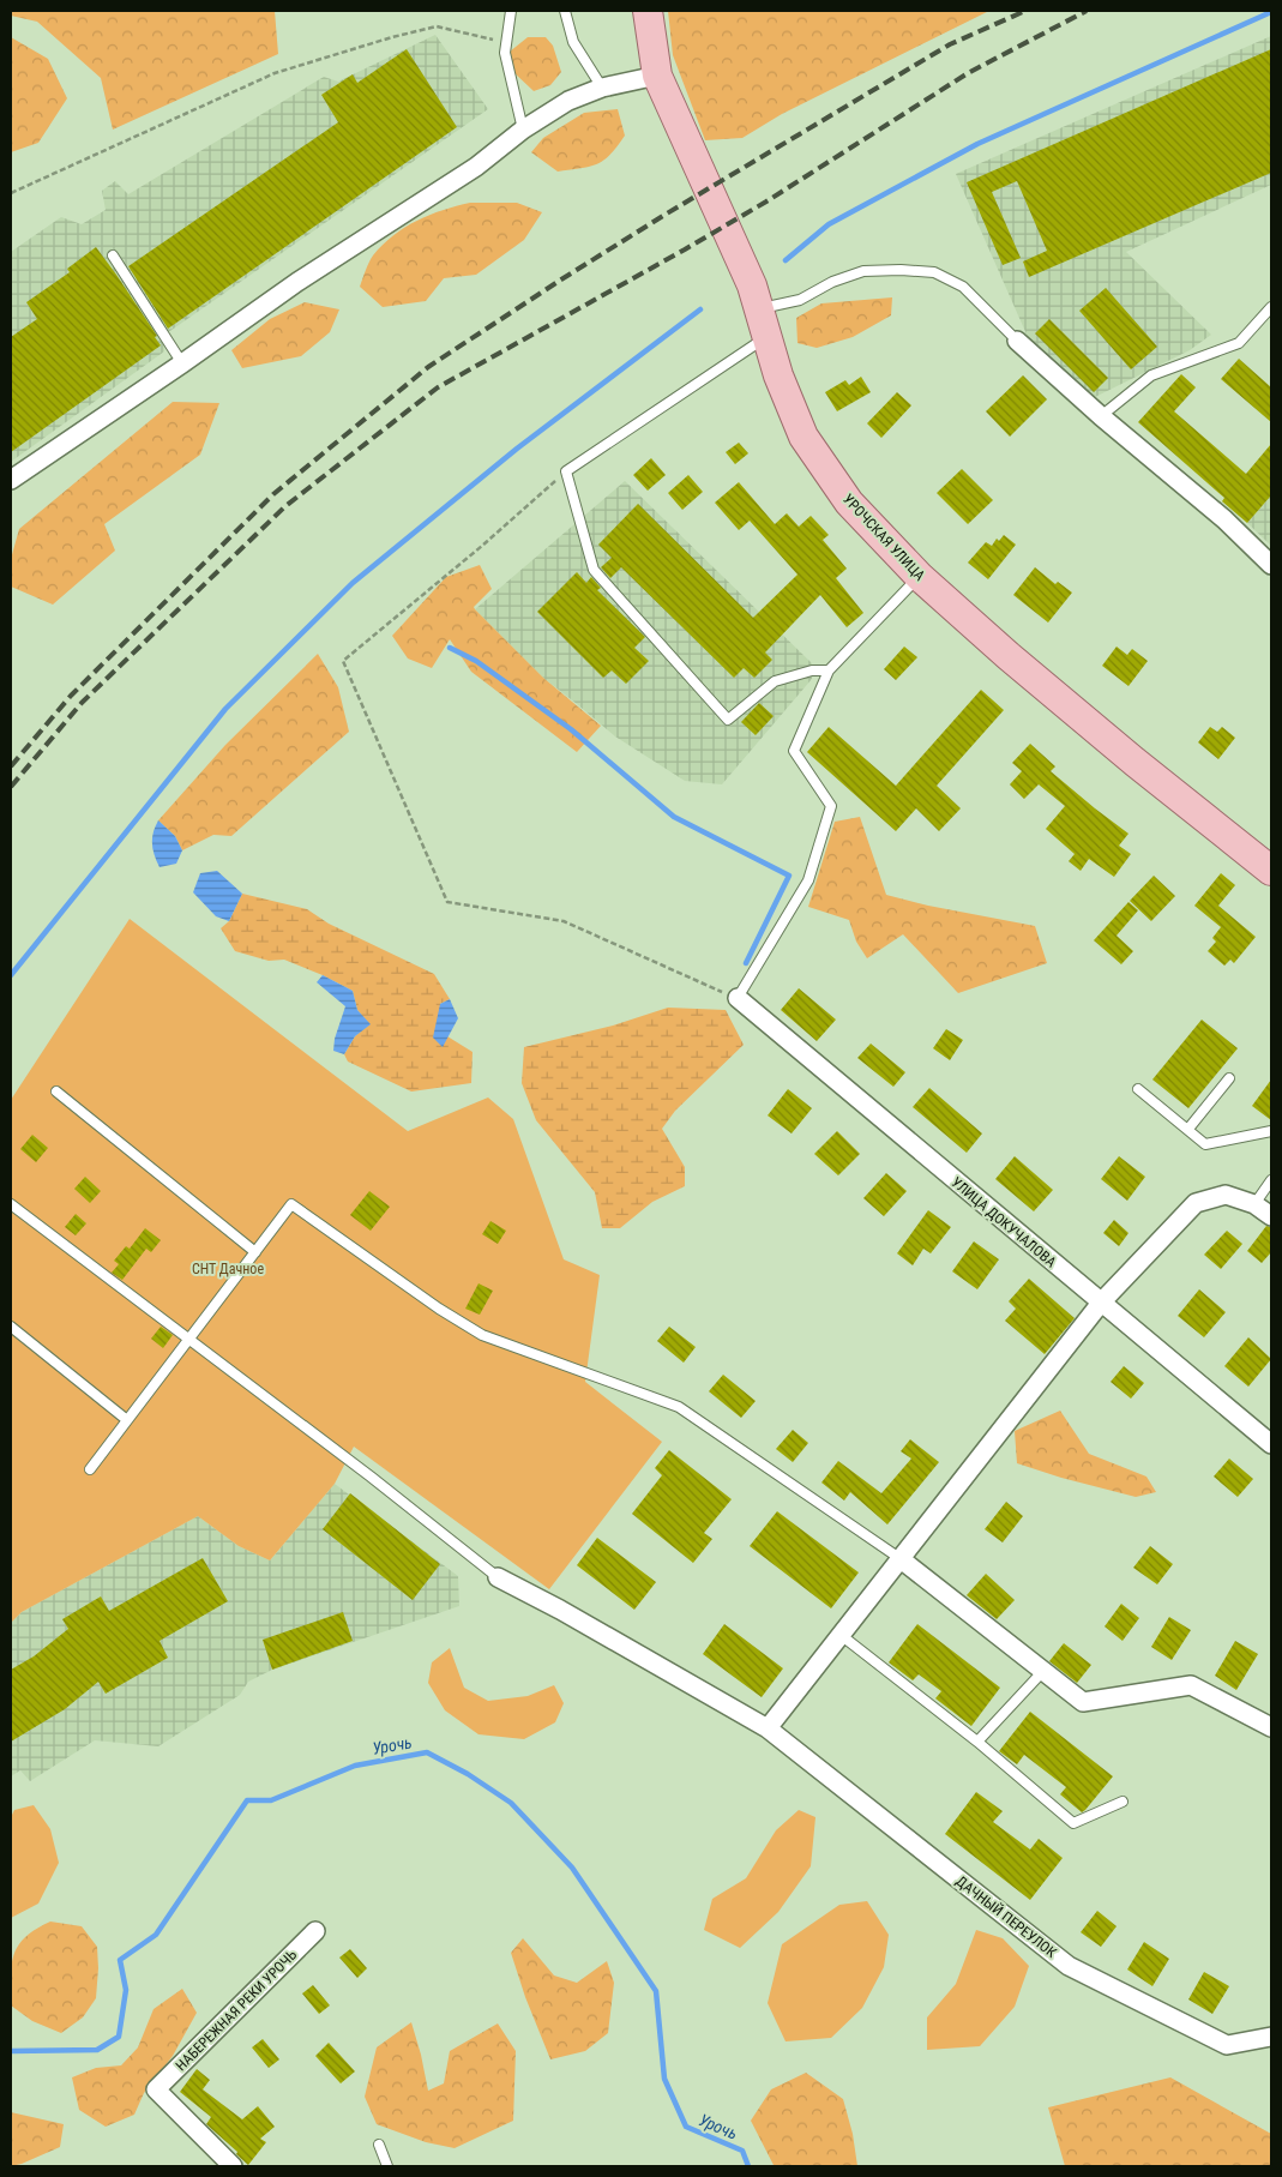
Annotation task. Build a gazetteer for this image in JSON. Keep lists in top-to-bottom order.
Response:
{
  "streets": {
    "main road": ["УРОЧСКАЯ УЛИЦА"],
    "street": ["УЛИЦА ДОКУЧАЛОВА", "ДАЧНЫЙ ПЕРЕУЛОК", "НАБЕРЕЖНАЯ РЕКИ УРОЧЬ"]
  },
  "water": ["Урочь"],
  "parks": ["СНТ Дачное"]
}
